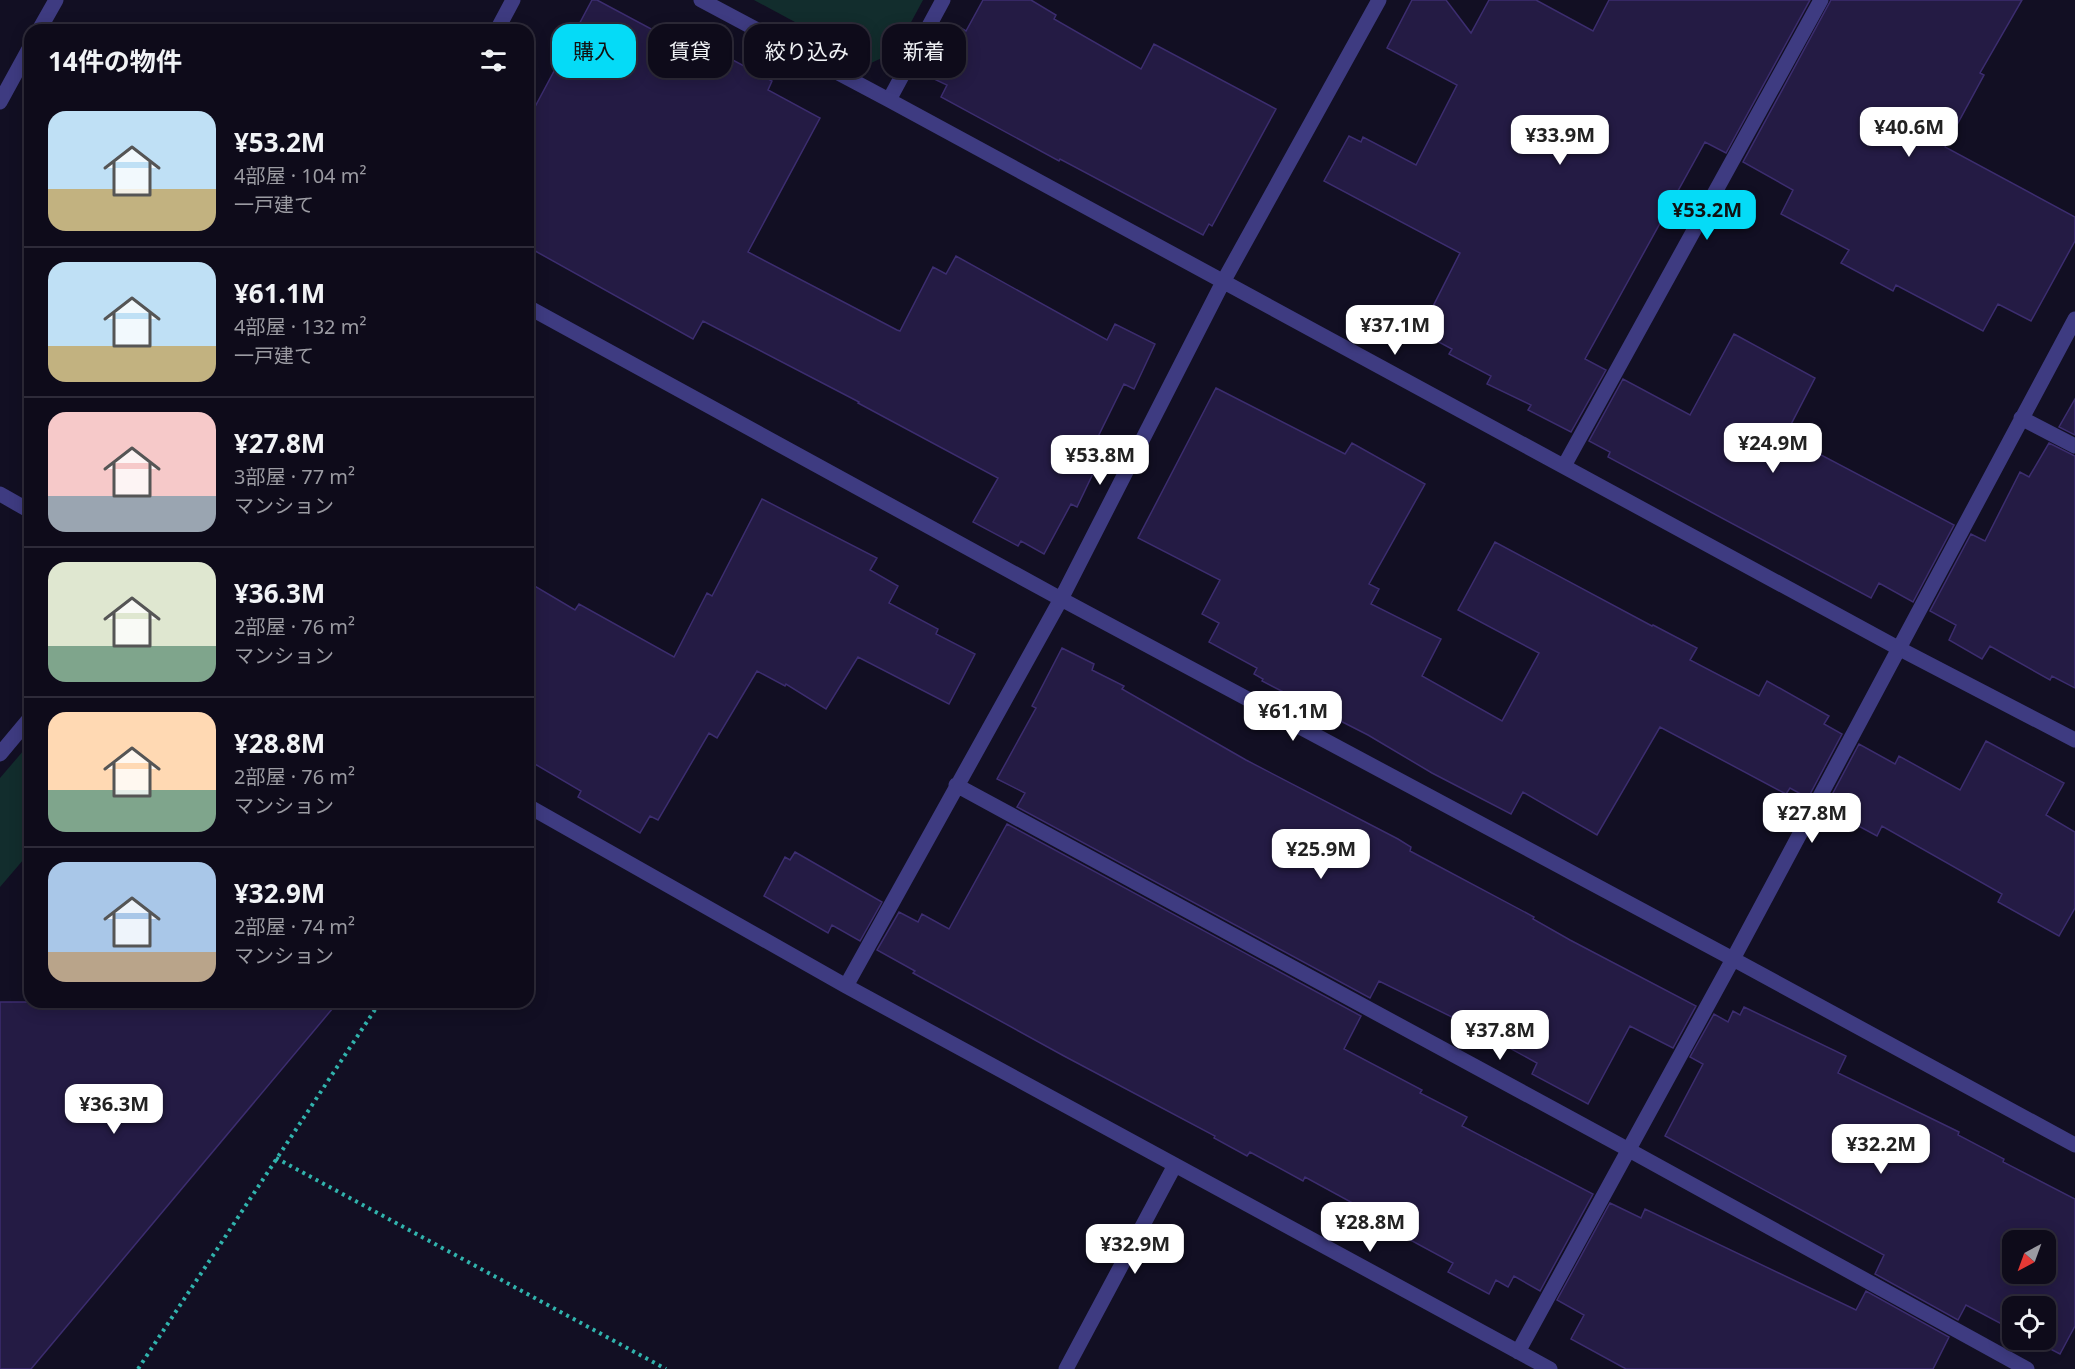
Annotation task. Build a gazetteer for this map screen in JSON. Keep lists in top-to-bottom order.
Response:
{
  "north": "bottom left",
  "page": {
    "chip": [
      "購入",
      "賃貸",
      "絞り込み",
      "新着"
    ],
    "heading": "14件の物件",
    "list": [
      {
        "name": "¥53.2M",
        "note": "4部屋 · 104 m² · 一戸建て"
      },
      {
        "name": "¥61.1M",
        "note": "4部屋 · 132 m² · 一戸建て"
      },
      {
        "name": "¥27.8M",
        "note": "3部屋 · 77 m² · マンション"
      },
      {
        "name": "¥36.3M",
        "note": "2部屋 · 76 m² · マンション"
      },
      {
        "name": "¥28.8M",
        "note": "2部屋 · 76 m² · マンション"
      },
      {
        "name": "¥32.9M",
        "note": "2部屋 · 74 m² · マンション"
      }
    ],
    "price": [
      "¥40.6M",
      "¥33.9M",
      "¥53.2M",
      "¥37.1M",
      "¥24.9M",
      "¥53.8M",
      "¥61.1M",
      "¥27.8M",
      "¥25.9M",
      "¥37.8M",
      "¥36.3M",
      "¥32.2M",
      "¥28.8M",
      "¥32.9M"
    ]
  }
}
